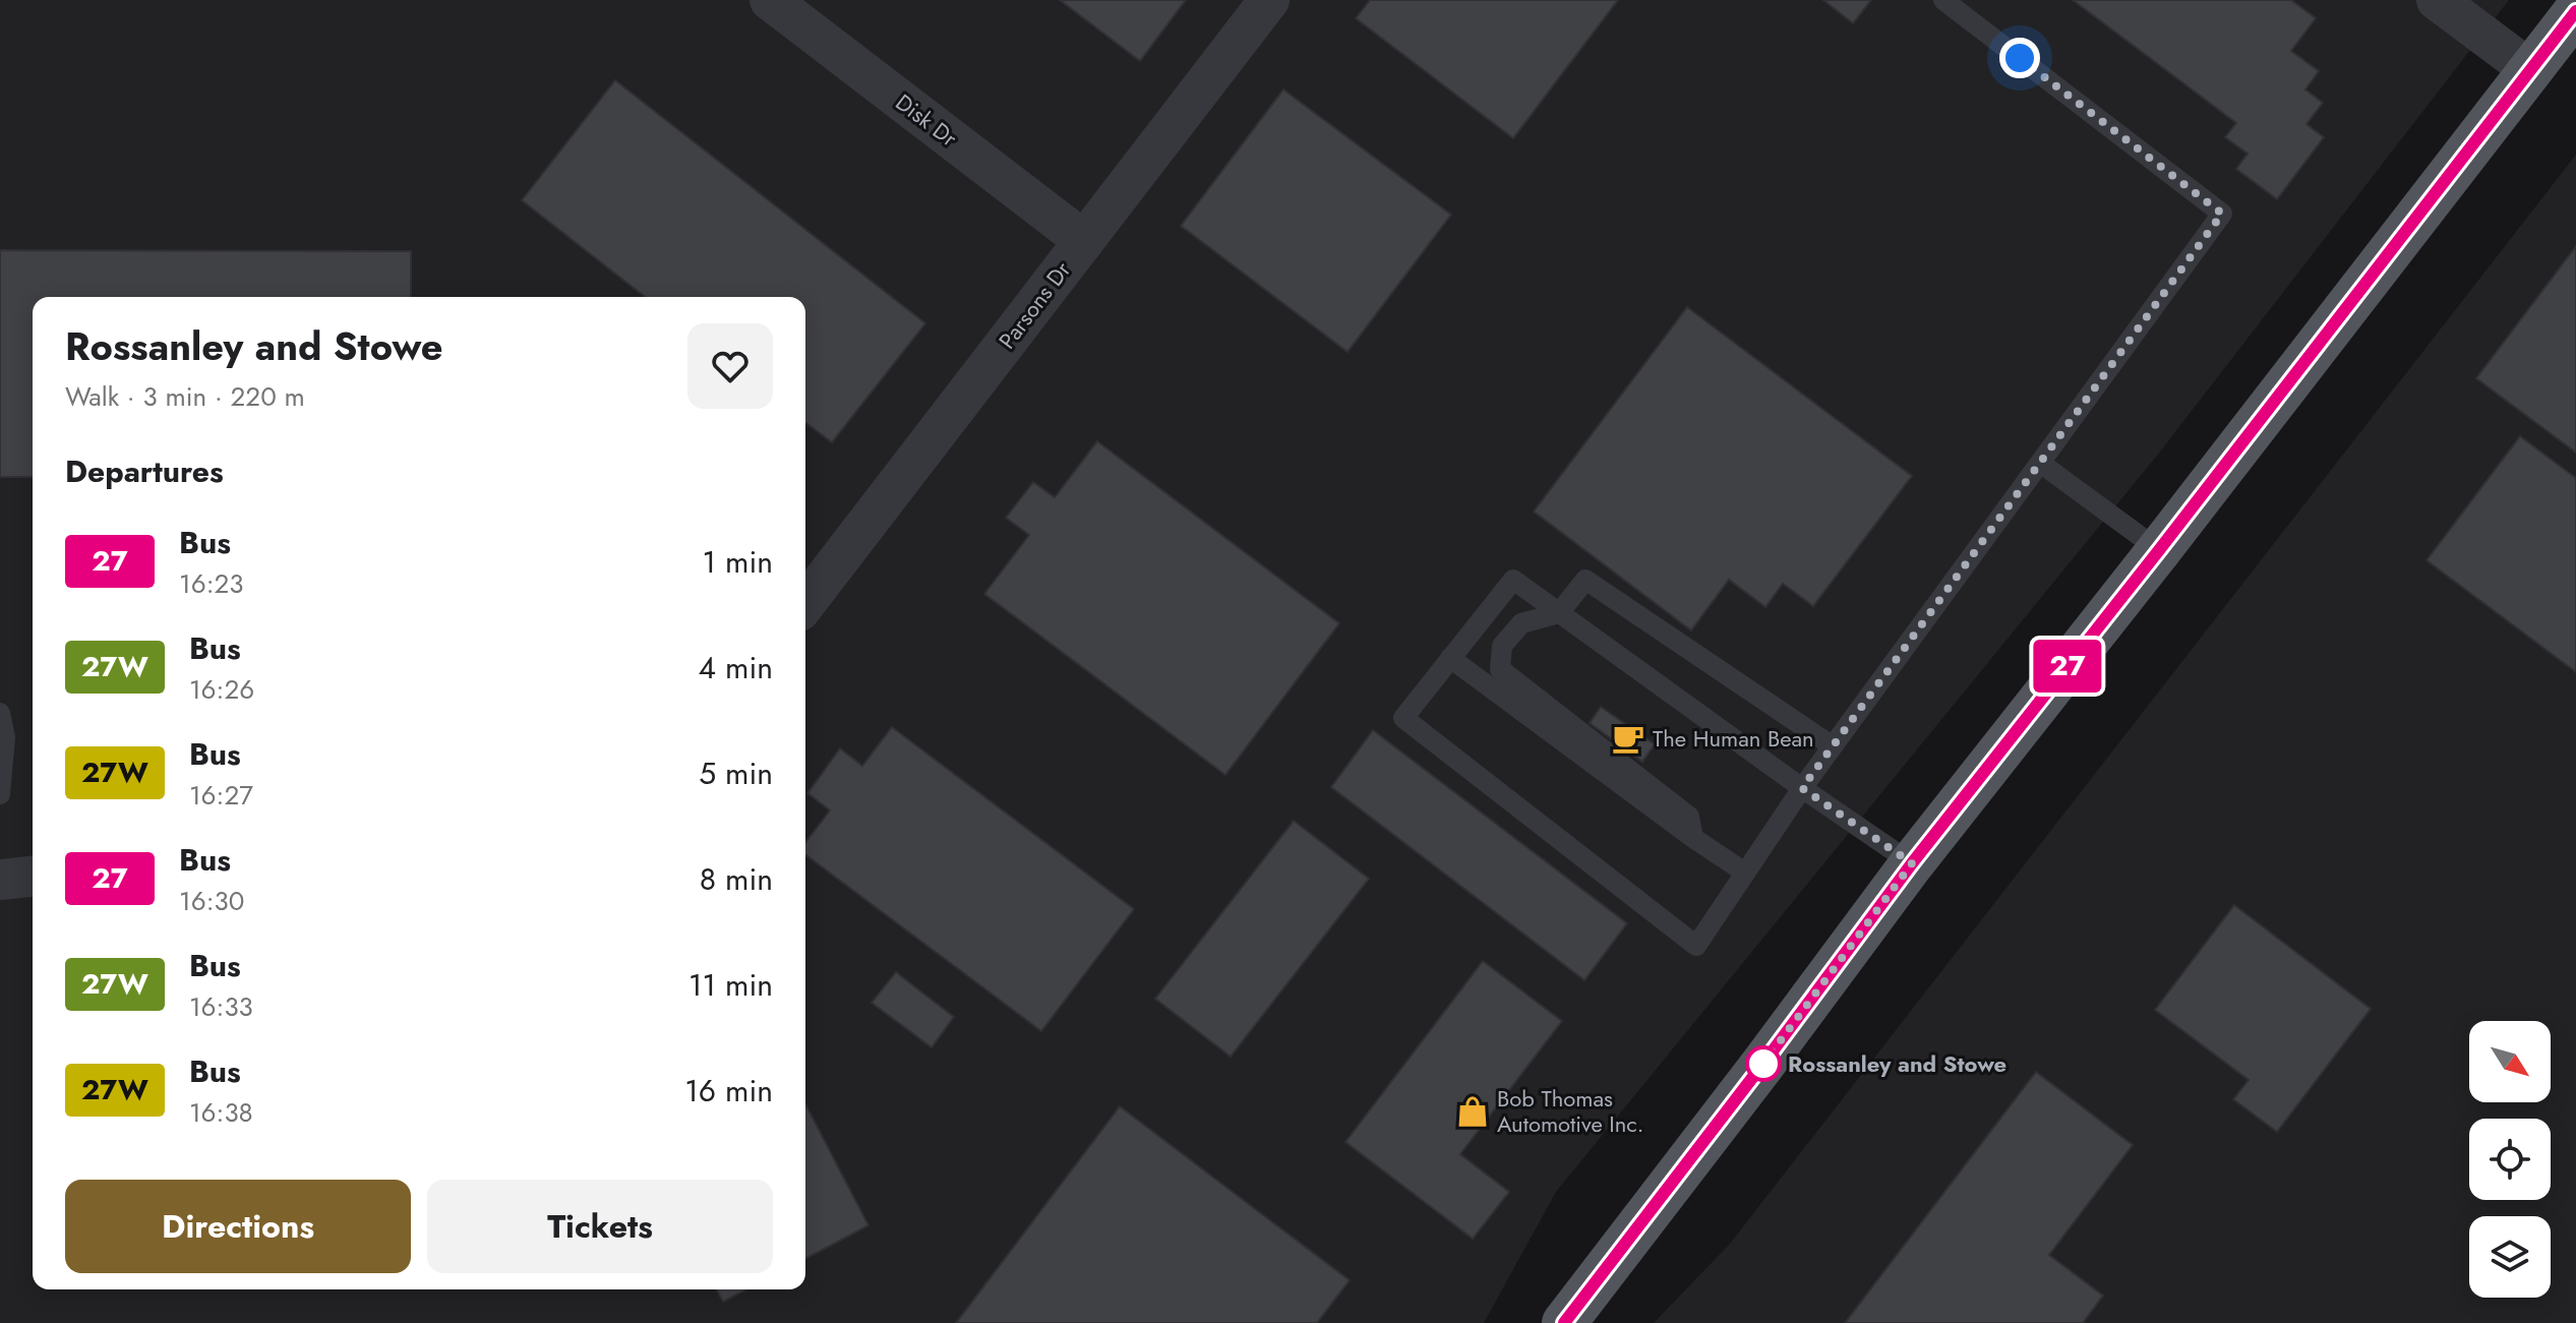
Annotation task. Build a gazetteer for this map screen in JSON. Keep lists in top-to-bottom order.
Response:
{
  "streets": {
    "street": ["Disk Dr", "Parsons Dr"]
  },
  "crossings": [
    ["Disk Dr", "Parsons Dr"]
  ],
  "places": {
    "cafe": ["The Human Bean"],
    "other": ["Rossanley and Stowe"],
    "shop": ["Bob Thomas Automotive Inc."]
  },
  "lines": ["bus line 27"],
  "north": "bottom right",
  "page": {
    "on_map": "27",
    "heading": [
      ["Rossanley and Stowe", "Walk · 3 min · 220 m"],
      "Departures"
    ],
    "list": [
      {
        "mark": "27",
        "name": "Bus",
        "note": "16:23",
        "value": "1 min"
      },
      {
        "mark": "27W",
        "name": "Bus",
        "note": "16:26",
        "value": "4 min"
      },
      {
        "mark": "27W",
        "name": "Bus",
        "note": "16:27",
        "value": "5 min"
      },
      {
        "mark": "27",
        "name": "Bus",
        "note": "16:30",
        "value": "8 min"
      },
      {
        "mark": "27W",
        "name": "Bus",
        "note": "16:33",
        "value": "11 min"
      },
      {
        "mark": "27W",
        "name": "Bus",
        "note": "16:38",
        "value": "16 min"
      }
    ],
    "buttons": ["Directions", "Tickets"]
  }
}
